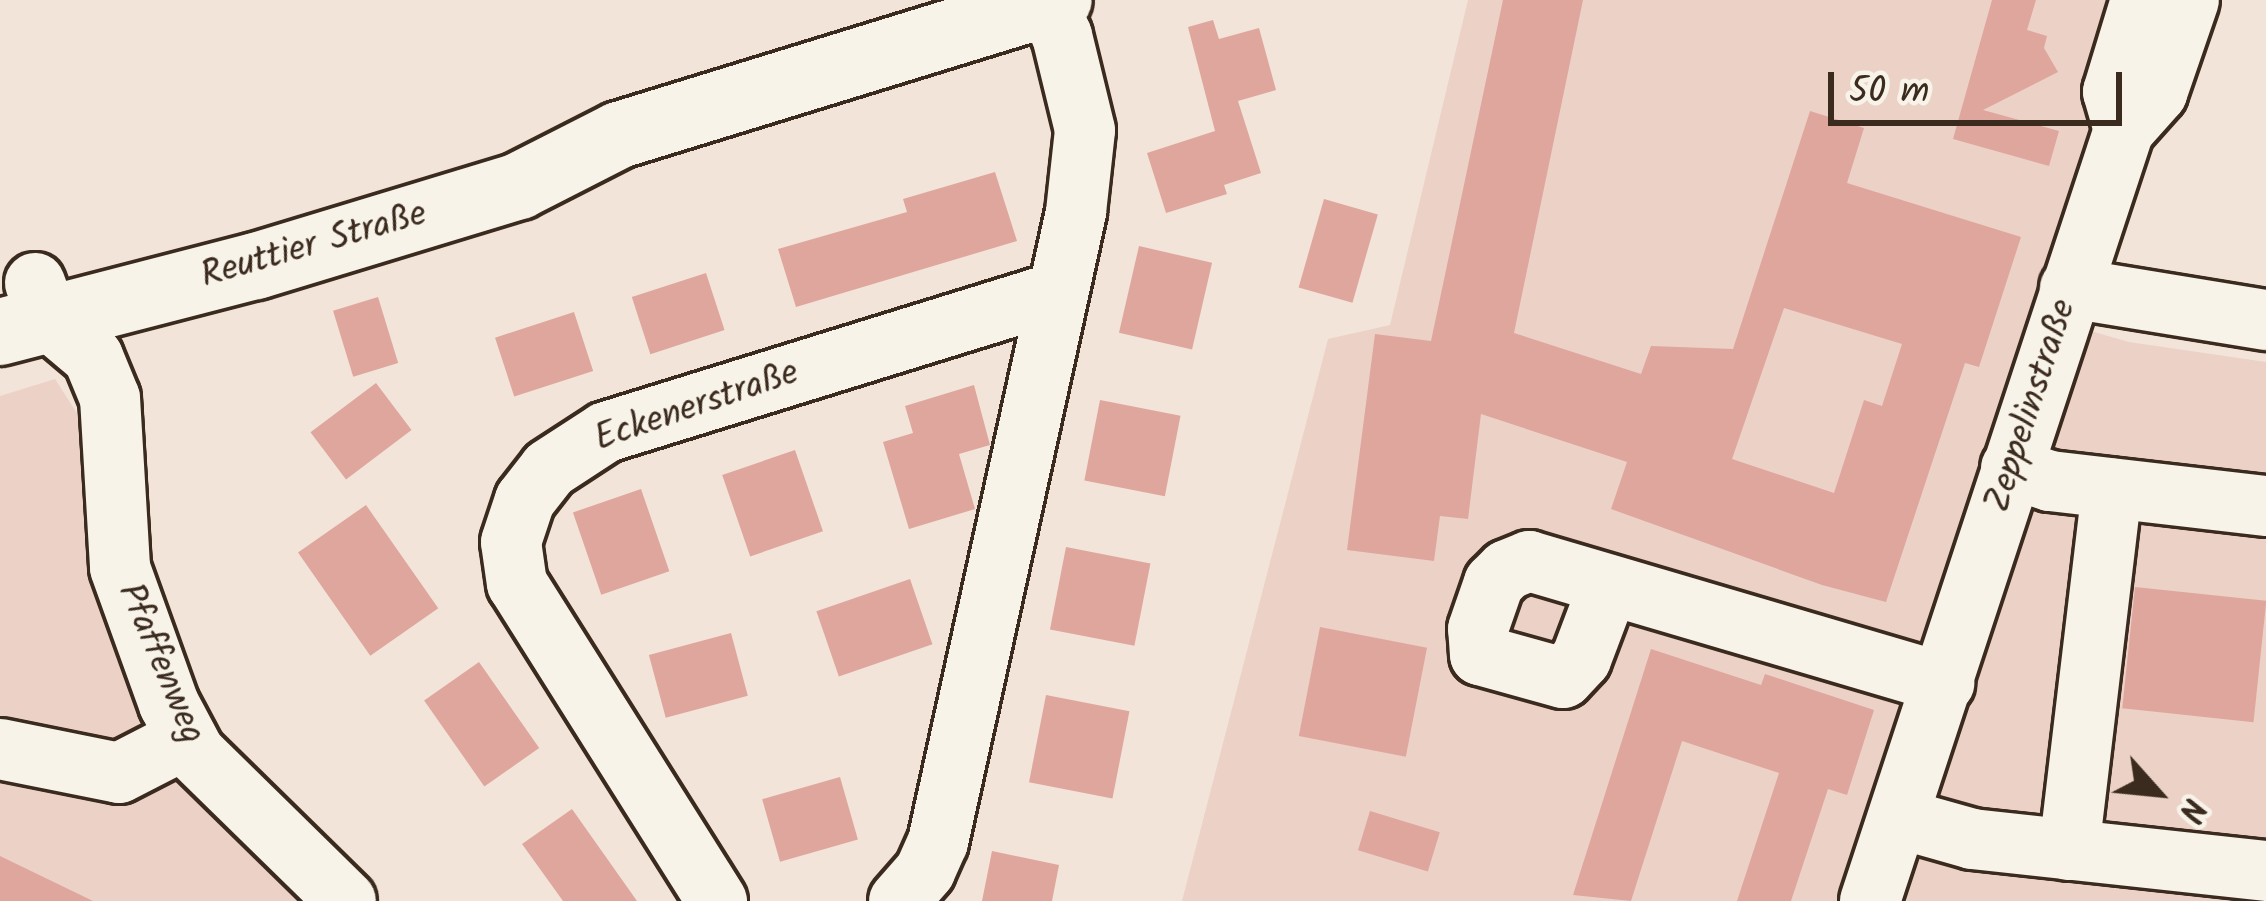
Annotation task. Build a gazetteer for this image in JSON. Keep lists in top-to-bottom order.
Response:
{
  "streets": {
    "main road": ["Reuttier Straße"],
    "street": ["Zeppelinstraße", "Eckenerstraße", "Pfaffenweg"]
  },
  "crossings": [
    ["Reuttier Straße", "Pfaffenweg"]
  ],
  "scale_bar": "50 m",
  "north": "bottom right"
}
